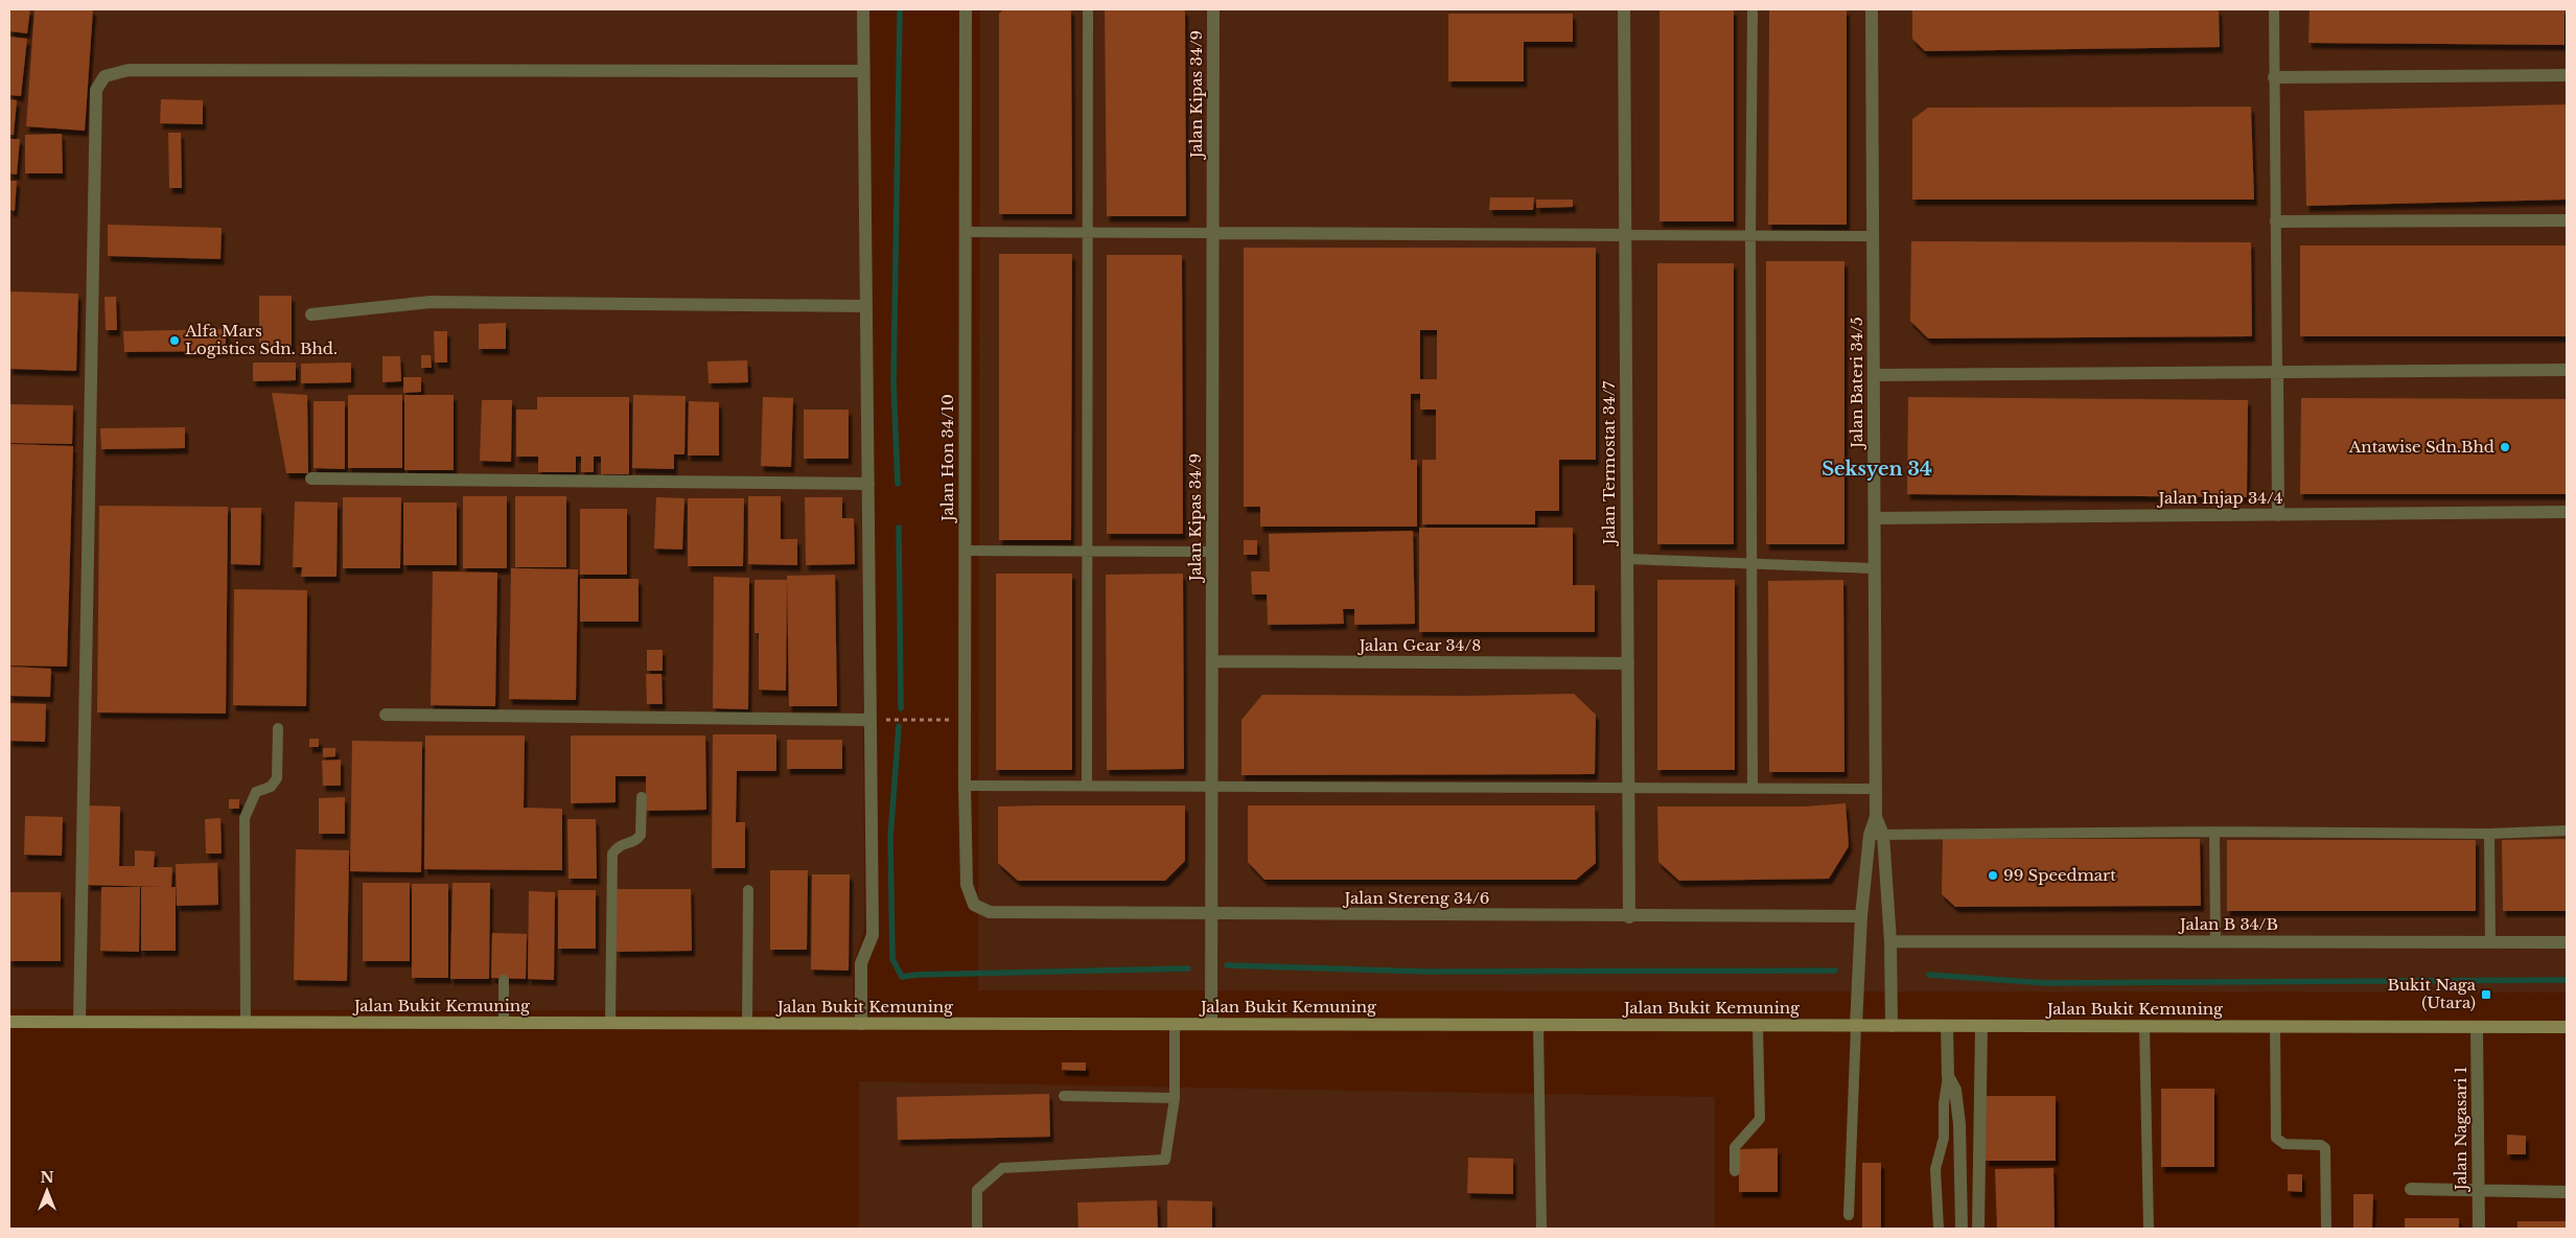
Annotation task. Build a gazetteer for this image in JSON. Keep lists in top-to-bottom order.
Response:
{
  "streets": {
    "main road": ["Jalan Bukit Kemuning"],
    "street": [
      "Jalan Kipas 34/9",
      "Jalan Bateri 34/5",
      "Jalan Hon 34/10",
      "Jalan Termostat 34/7",
      "Jalan Injap 34/4",
      "Jalan Gear 34/8",
      "Jalan Stereng 34/6",
      "Jalan B 34/B",
      "Jalan Nagasari 1"
    ]
  },
  "crossings": [
    ["Jalan Kipas 34/9", "Jalan Gear 34/8"],
    ["Jalan Kipas 34/9", "Jalan Stereng 34/6"],
    ["Jalan Kipas 34/9", "Jalan Bukit Kemuning"],
    ["Jalan Bateri 34/5", "Jalan Injap 34/4"],
    ["Jalan Hon 34/10", "Jalan Stereng 34/6"],
    ["Jalan Termostat 34/7", "Jalan Gear 34/8"],
    ["Jalan Termostat 34/7", "Jalan Stereng 34/6"],
    ["Jalan Bukit Kemuning", "Jalan Nagasari 1"]
  ],
  "districts": ["Seksyen 34"],
  "places": {
    "other": ["Alfa Mars Logistics Sdn. Bhd.", "Antawise Sdn.Bhd", "99 Speedmart"],
    "transit": ["Bukit Naga (Utara)"]
  },
  "north": "top"
}
